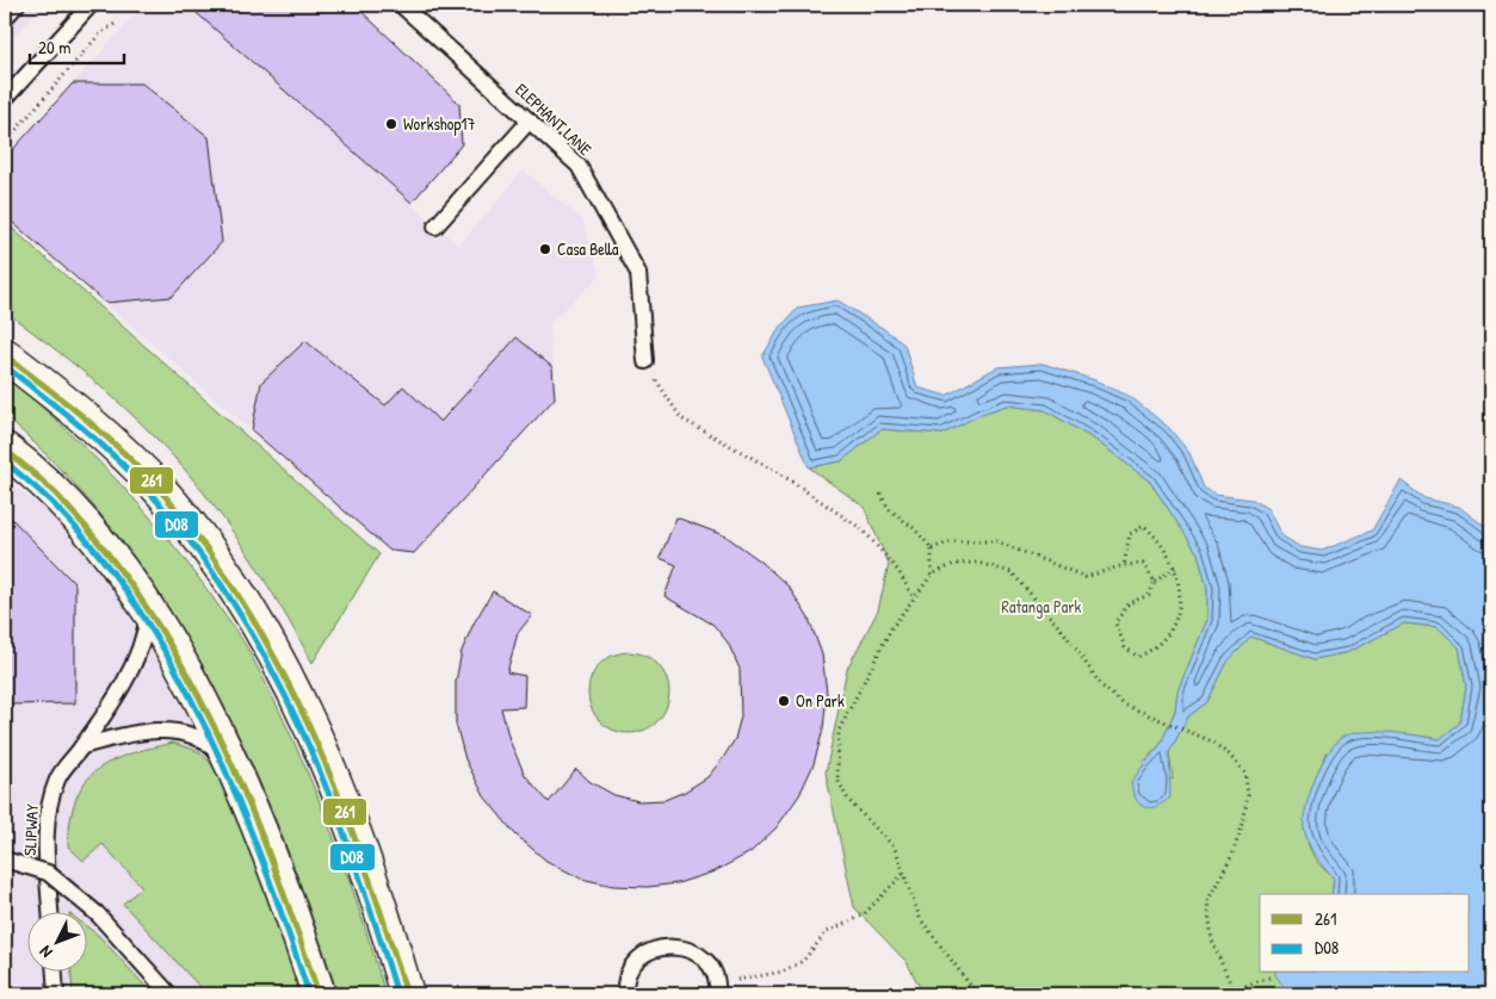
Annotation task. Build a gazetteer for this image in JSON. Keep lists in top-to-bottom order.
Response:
{
  "streets": {
    "lane": ["ELEPHANT LANE", "SLIPWAY"]
  },
  "parks": ["Ratanga Park"],
  "places": ["Workshop17", "Casa Bella", "On Park"],
  "lines": ["transit line 261", "transit line D08"],
  "legend": ["261", "D08"],
  "scale_bar": "20 m",
  "north": "bottom left"
}
